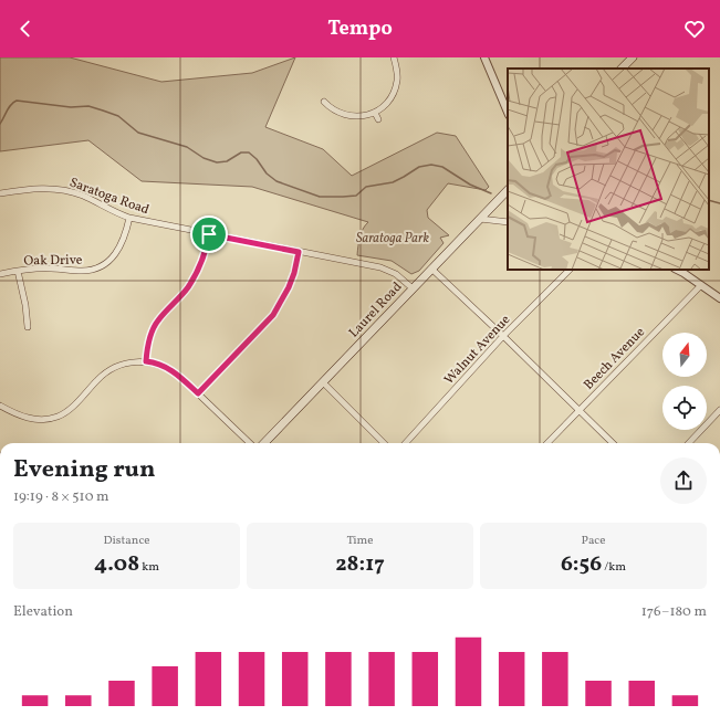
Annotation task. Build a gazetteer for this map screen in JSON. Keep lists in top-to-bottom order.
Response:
{
  "streets": {
    "main road": ["Laurel Road"],
    "street": [
      "Saratoga Road",
      "Oak Drive",
      "Walnut Avenue",
      "Beech Avenue"
    ]
  },
  "crossings": [
    ["Saratoga Road", "Oak Drive"],
    ["Saratoga Road", "Laurel Road"]
  ],
  "parks": ["Saratoga Park"],
  "north": "top",
  "page": {
    "header": "Tempo",
    "heading": ["Evening run", "19:19 · 8 × 510 m"],
    "stats": [
      ["Distance", "4.08 km"],
      ["Time", "28:17"],
      ["Pace", "6:56 /km"]
    ],
    "chart": ["Elevation", "176–180 m"]
  }
}
